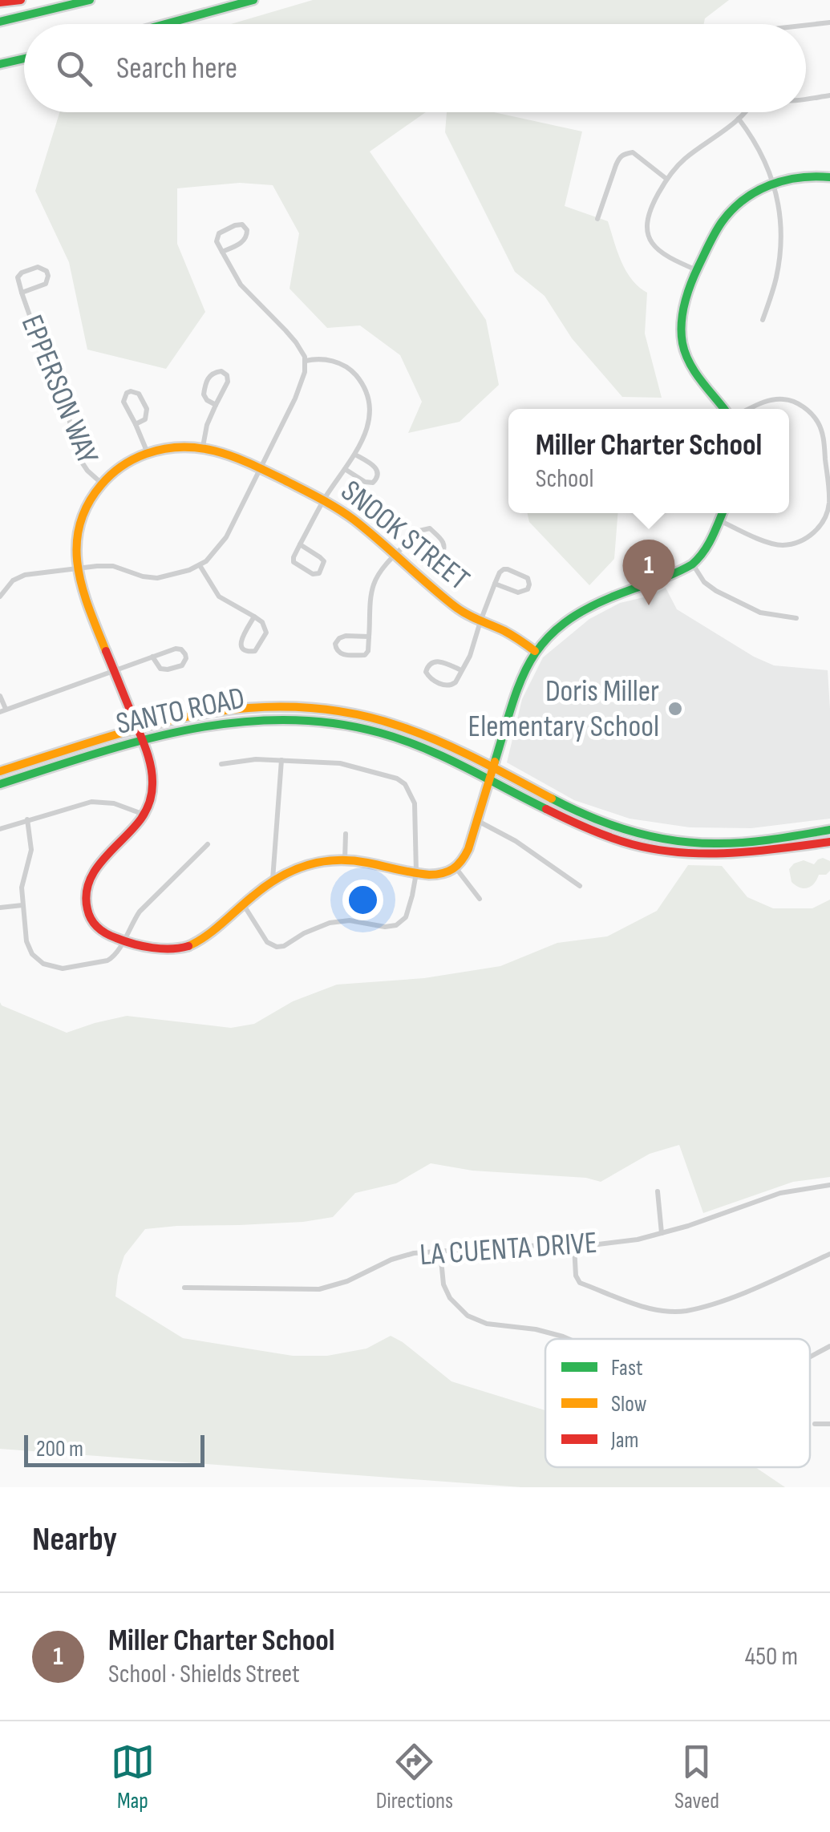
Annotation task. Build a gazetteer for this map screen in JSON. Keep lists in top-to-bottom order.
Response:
{
  "streets": {
    "main road": ["SNOOK STREET", "SANTO ROAD"],
    "street": ["EPPERSON WAY", "LA CUENTA DRIVE"]
  },
  "crossings": [
    ["EPPERSON WAY", "SNOOK STREET"],
    ["SNOOK STREET", "SANTO ROAD"]
  ],
  "places": ["Doris Miller Elementary School"],
  "legend": ["Fast", "Slow", "Jam"],
  "scale_bar": "200 m",
  "page": {
    "search": "Search here",
    "popup": ["Miller Charter School", "School"],
    "pins": "1",
    "scale": "200 m",
    "heading": "Nearby",
    "list": [
      {
        "mark": "1",
        "name": "Miller Charter School",
        "note": "School · Shields Street",
        "value": "450 m"
      }
    ],
    "nav": ["Map", "Directions", "Saved"]
  }
}
